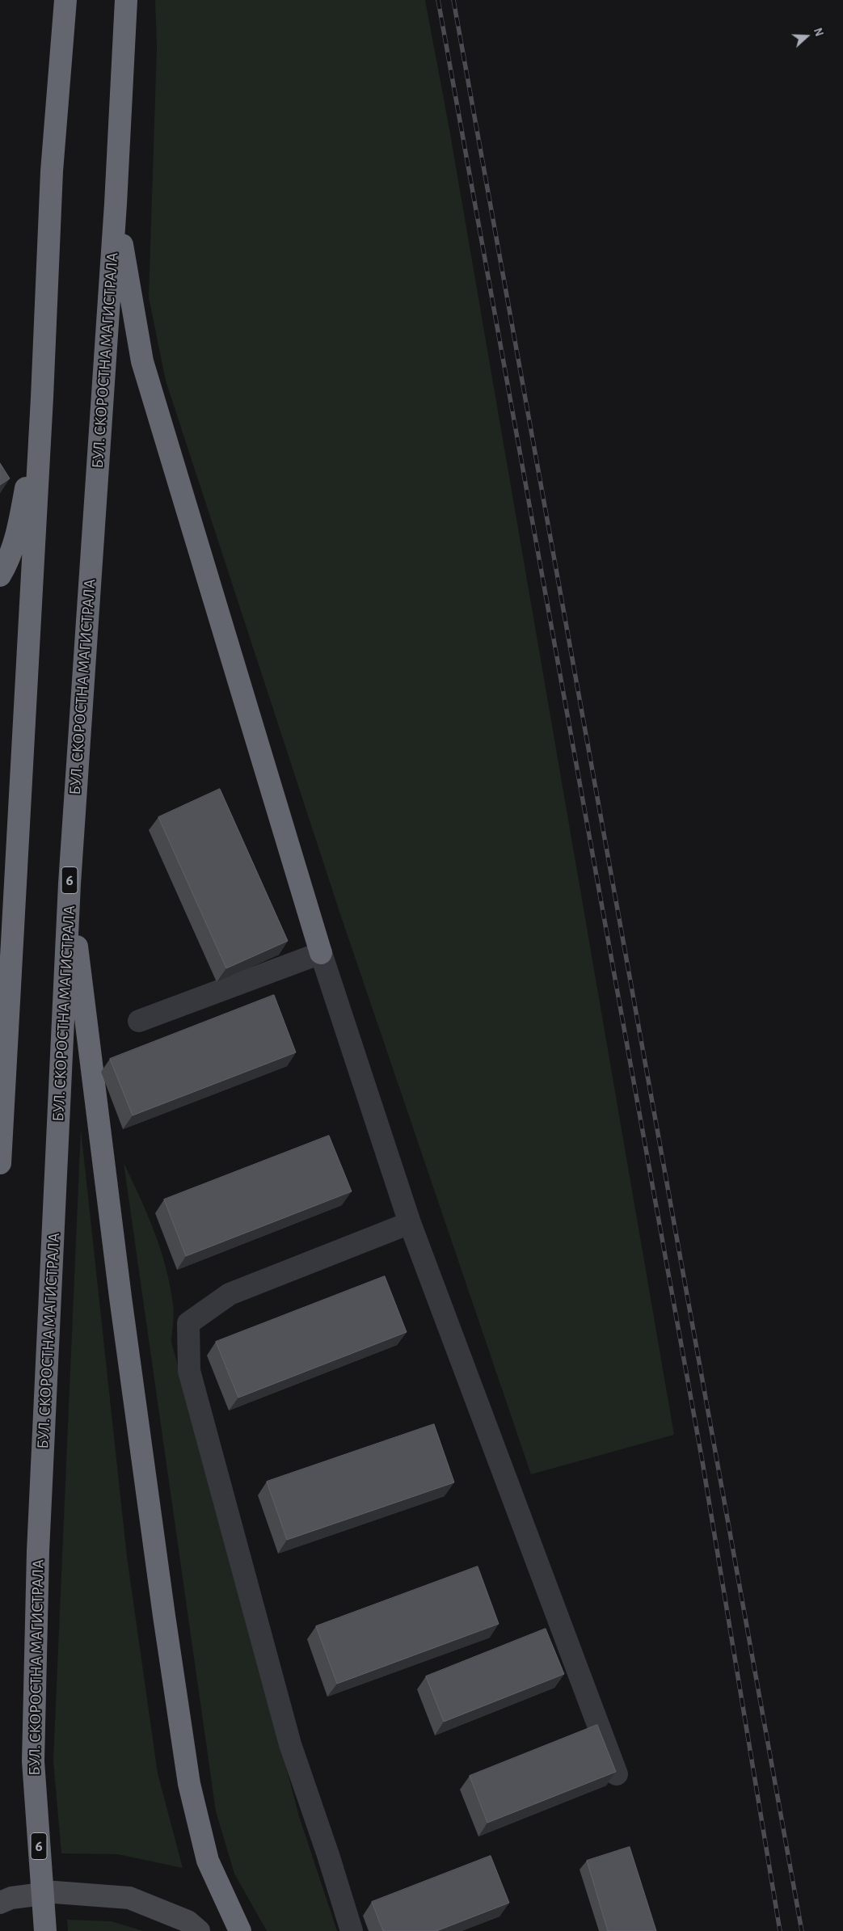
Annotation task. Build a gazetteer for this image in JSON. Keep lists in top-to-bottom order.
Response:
{
  "streets": {
    "highway": ["БУЛ. СКОРОСТНА МАГИСТРАЛА", "6"]
  },
  "north": "right"
}
